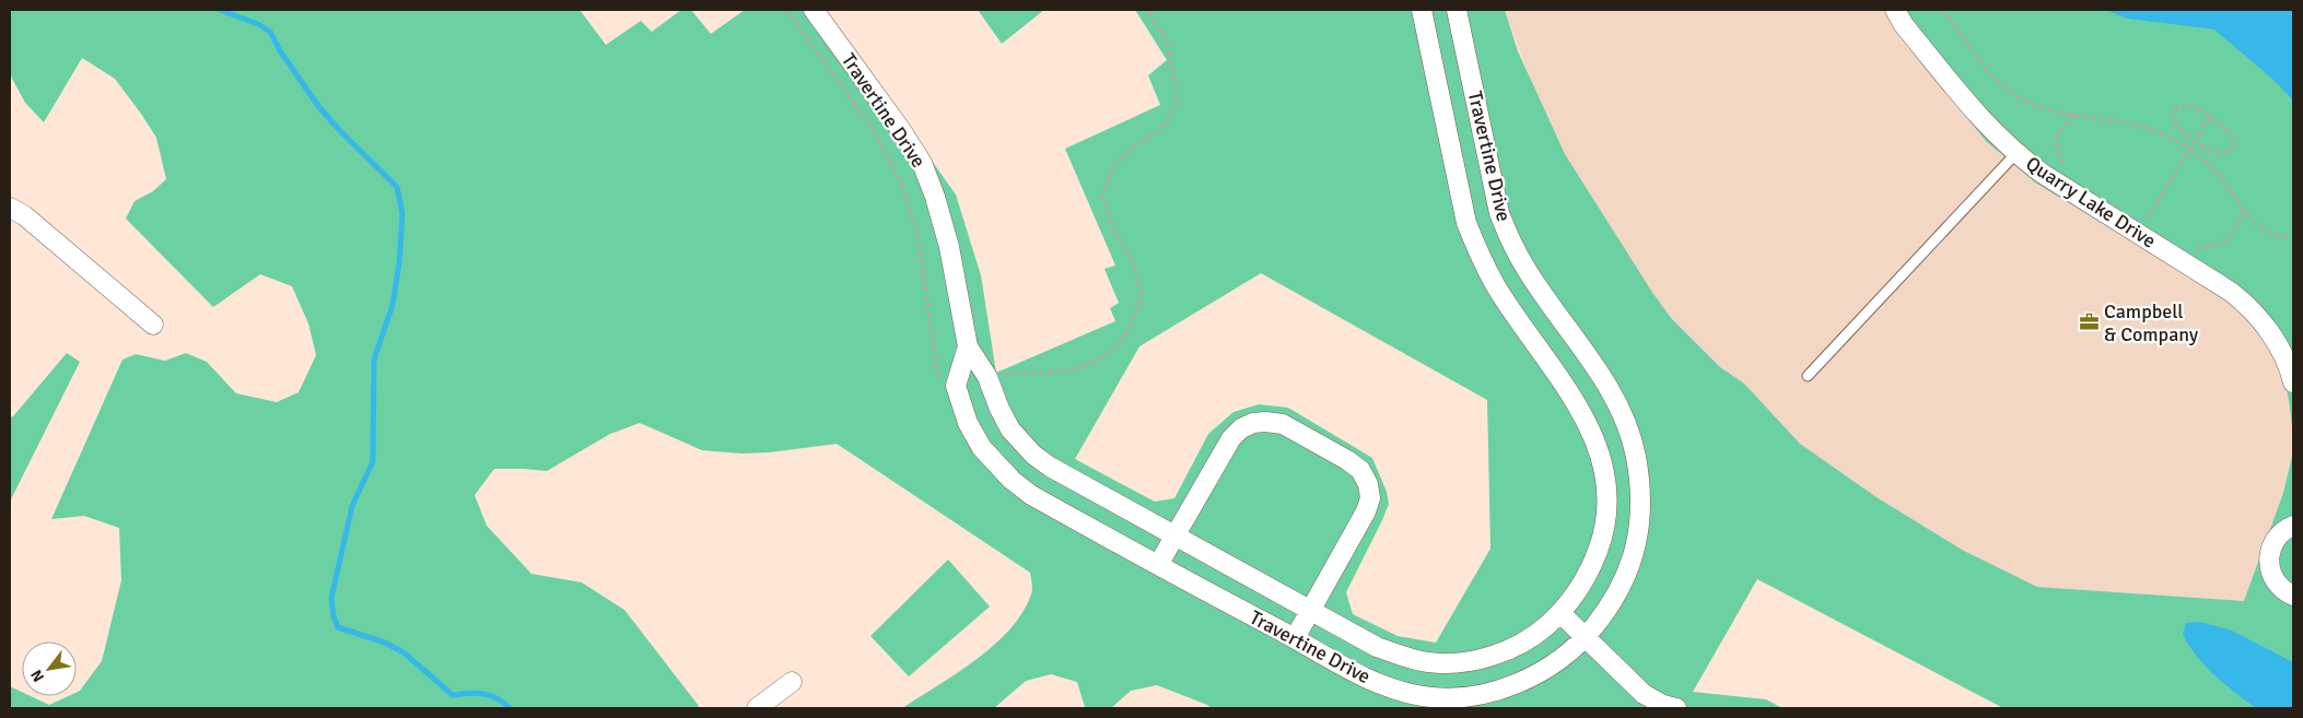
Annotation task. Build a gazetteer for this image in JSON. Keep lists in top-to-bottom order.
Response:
{
  "streets": {
    "street": ["Travertine Drive", "Quarry Lake Drive"]
  },
  "places": {
    "office": ["Campbell & Company"]
  },
  "north": "bottom left"
}
